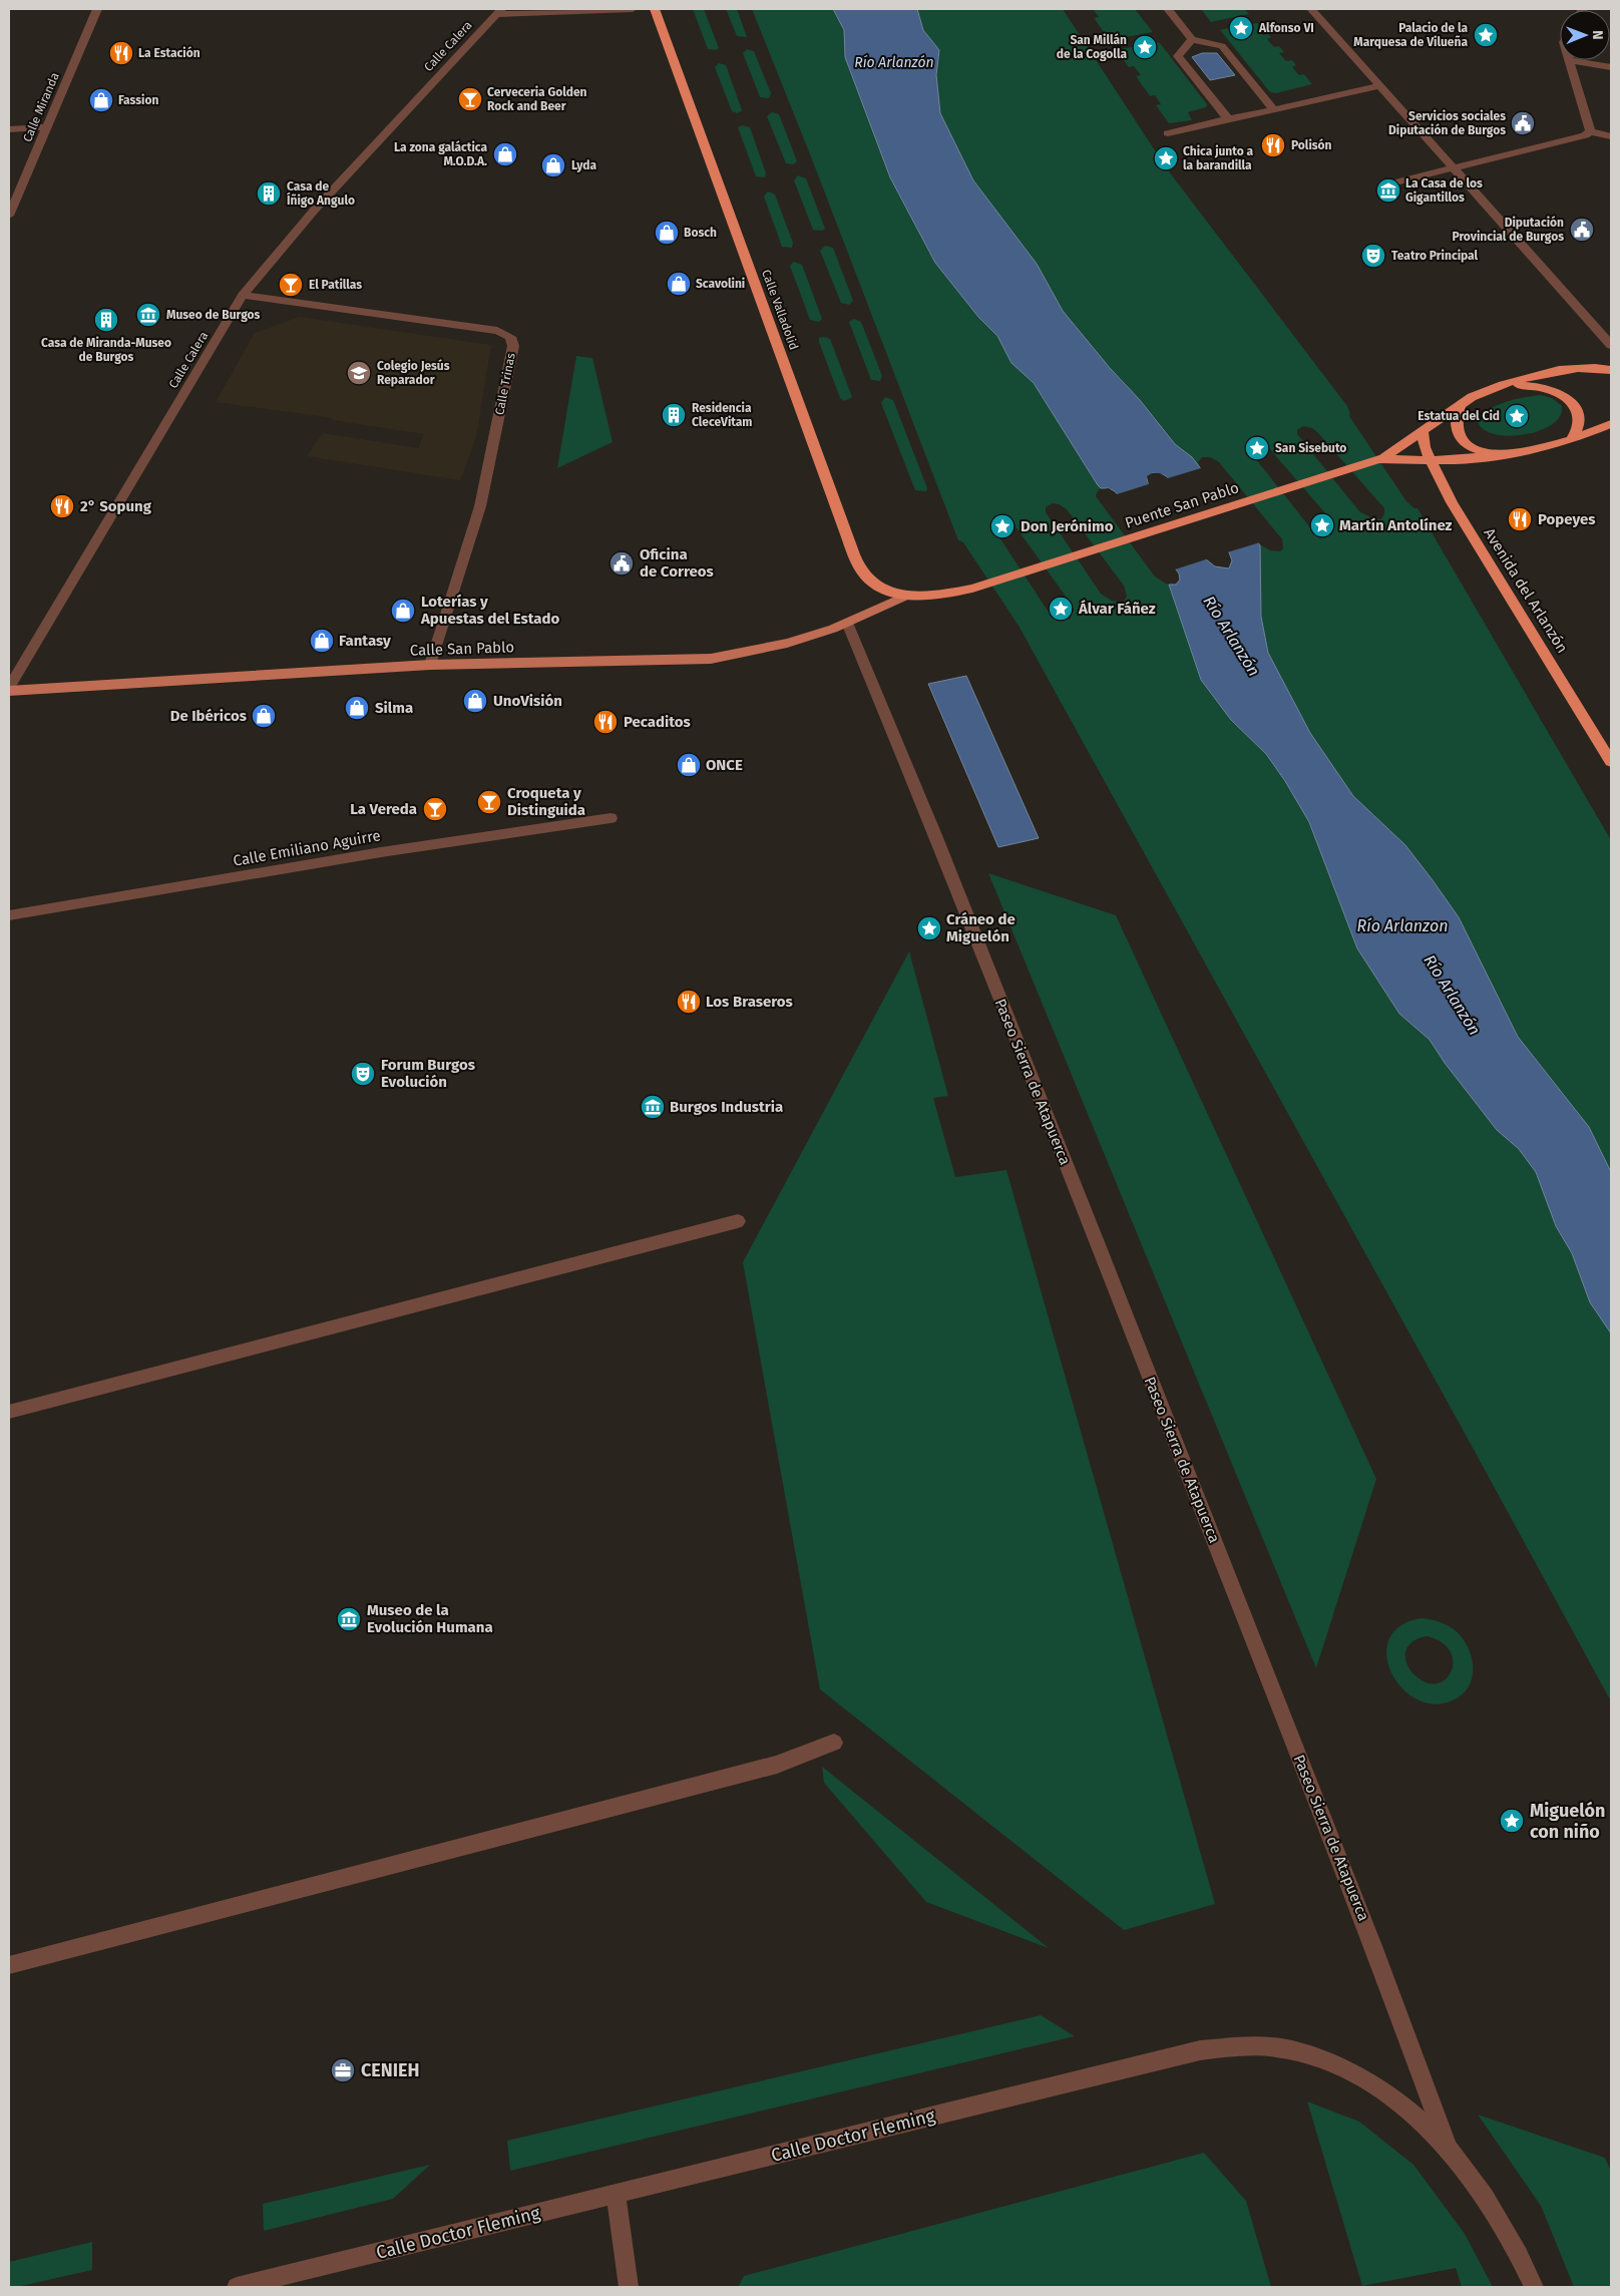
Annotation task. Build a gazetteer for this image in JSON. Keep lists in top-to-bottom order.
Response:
{
  "streets": {
    "highway": ["Calle Valladolid", "Puente San Pablo", "Avenida del Arlanzón"],
    "main road": ["Calle San Pablo"],
    "street": [
      "Calle Calera",
      "Calle Miranda",
      "Calle Trinas",
      "Calle Emiliano Aguirre",
      "Paseo Sierra de Atapuerca",
      "Calle Doctor Fleming"
    ]
  },
  "crossings": [
    ["Calle Calera", "Calle Trinas"],
    ["Calle Valladolid", "Puente San Pablo"],
    ["Calle Valladolid", "Calle San Pablo"],
    ["Calle Trinas", "Calle San Pablo"],
    ["Calle San Pablo", "Paseo Sierra de Atapuerca"],
    ["Paseo Sierra de Atapuerca", "Calle Doctor Fleming"]
  ],
  "water": ["Río Arlanzón", "Río Arlanzon"],
  "places": {
    "place": [
      "Alfonso VI",
      "Palacio de la Marquesa de Vilueña",
      "San Millán de la Cogolla",
      "Chica junto a la barandilla",
      "Estatua del Cid",
      "San Sisebuto",
      "Martín Antolínez",
      "Don Jerónimo",
      "Álvar Fáñez",
      "Cráneo de Miguelón",
      "Miguelón con niño"
    ],
    "restaurant": [
      "La Estación",
      "Polisón",
      "2° Sopung",
      "Popeyes",
      "Pecaditos",
      "Los Braseros"
    ],
    "bar": [
      "Cerveceria Golden Rock and Beer",
      "El Patillas",
      "Croqueta y Distinguida",
      "La Vereda"
    ],
    "shop": [
      "Fassion",
      "La zona galáctica M.O.D.A.",
      "Lyda",
      "Bosch",
      "Scavolini",
      "Loterías y Apuestas del Estado",
      "Fantasy",
      "UnoVisión",
      "Silma",
      "De Ibéricos",
      "ONCE"
    ],
    "public building": ["Servicios sociales Diputación de Burgos", "Diputación Provincial de Burgos", "Oficina de Correos"],
    "museum": [
      "La Casa de los Gigantillos",
      "Museo de Burgos",
      "Burgos Industria",
      "Museo de la Evolución Humana"
    ],
    "building": ["Casa de Íñigo Angulo", "Casa de Miranda-Museo de Burgos", "Residencia CleceVitam"],
    "theatre": ["Teatro Principal", "Forum Burgos Evolución"],
    "school or university": ["Colegio Jesús Reparador"],
    "office": ["CENIEH"]
  },
  "north": "right"
}
